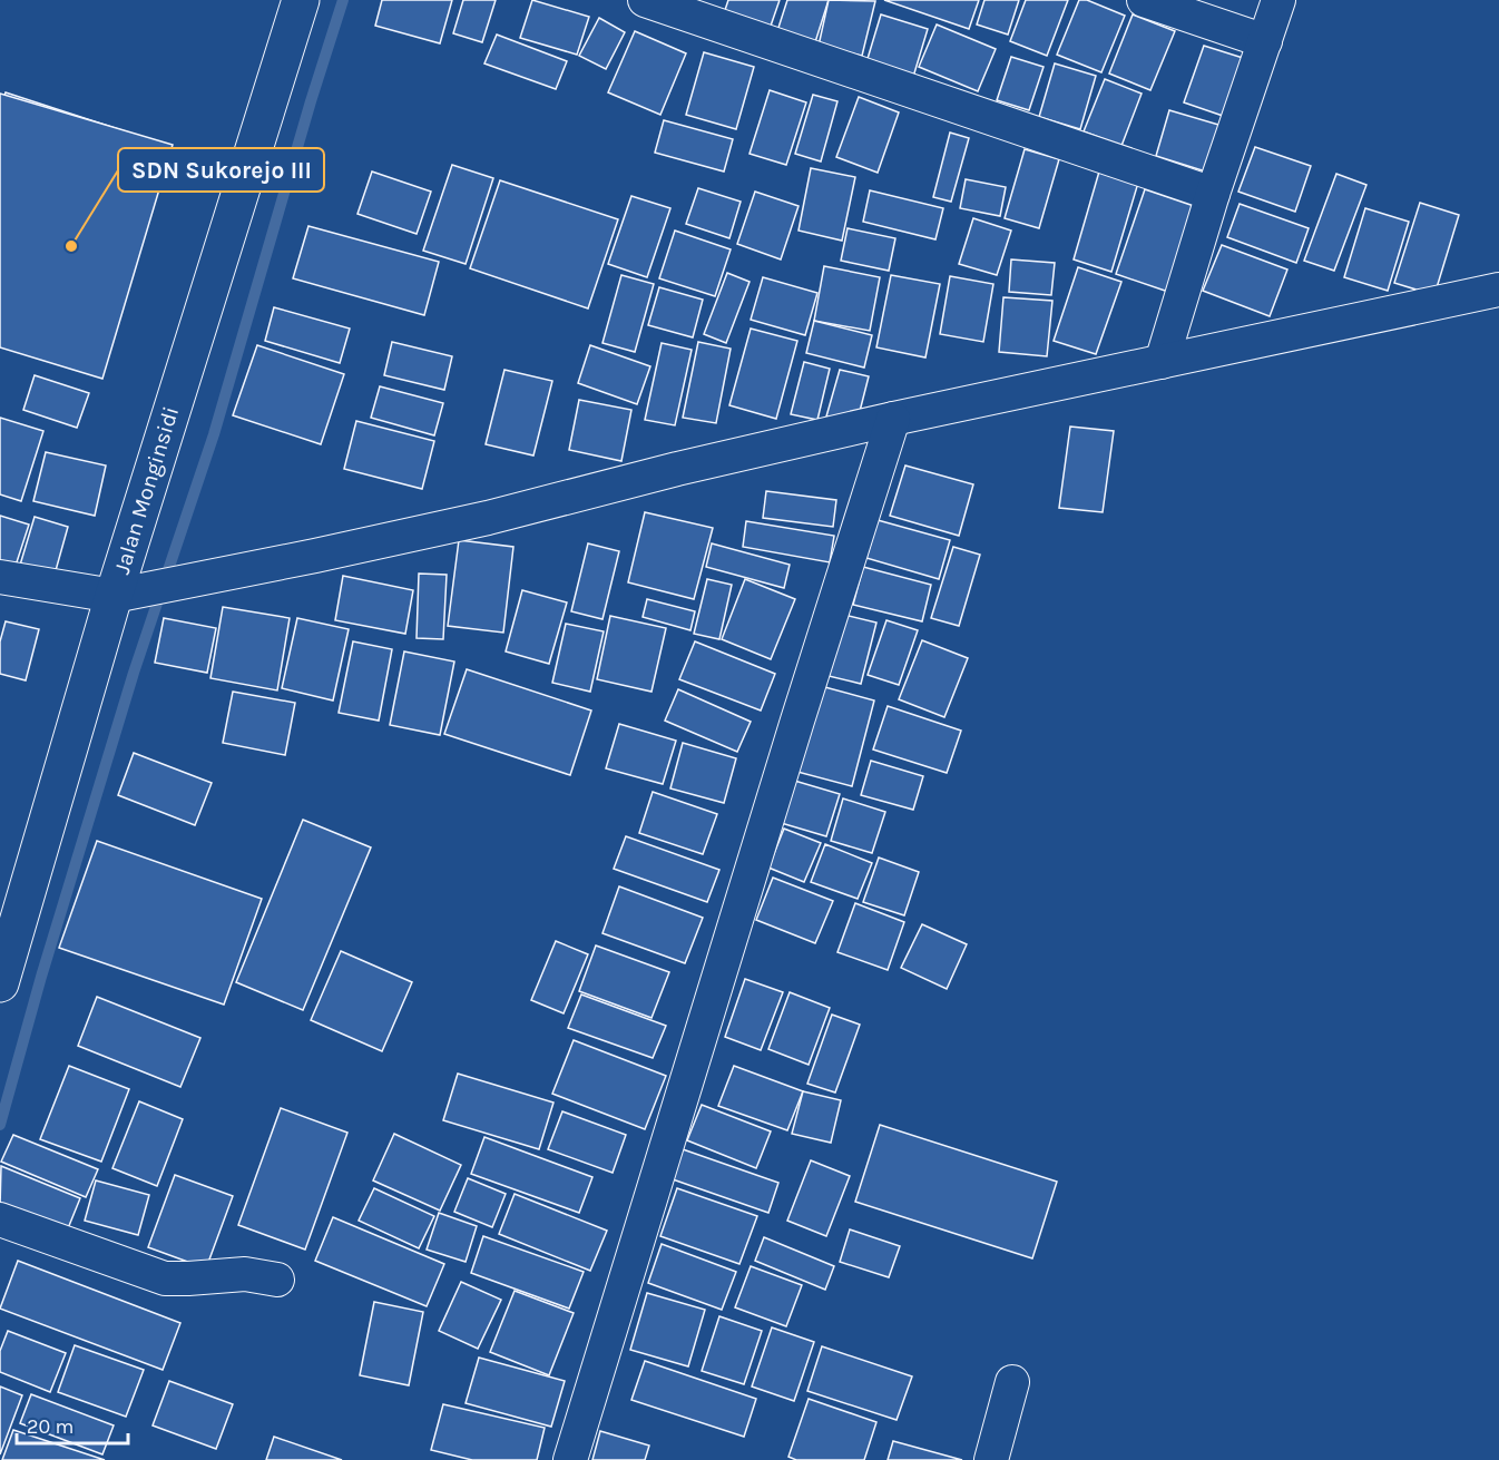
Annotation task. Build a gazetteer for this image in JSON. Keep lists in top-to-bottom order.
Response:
{
  "streets": {
    "main road": ["Jalan Monginsidi"]
  },
  "places": ["SDN Sukorejo III"],
  "scale_bar": "20 m"
}
